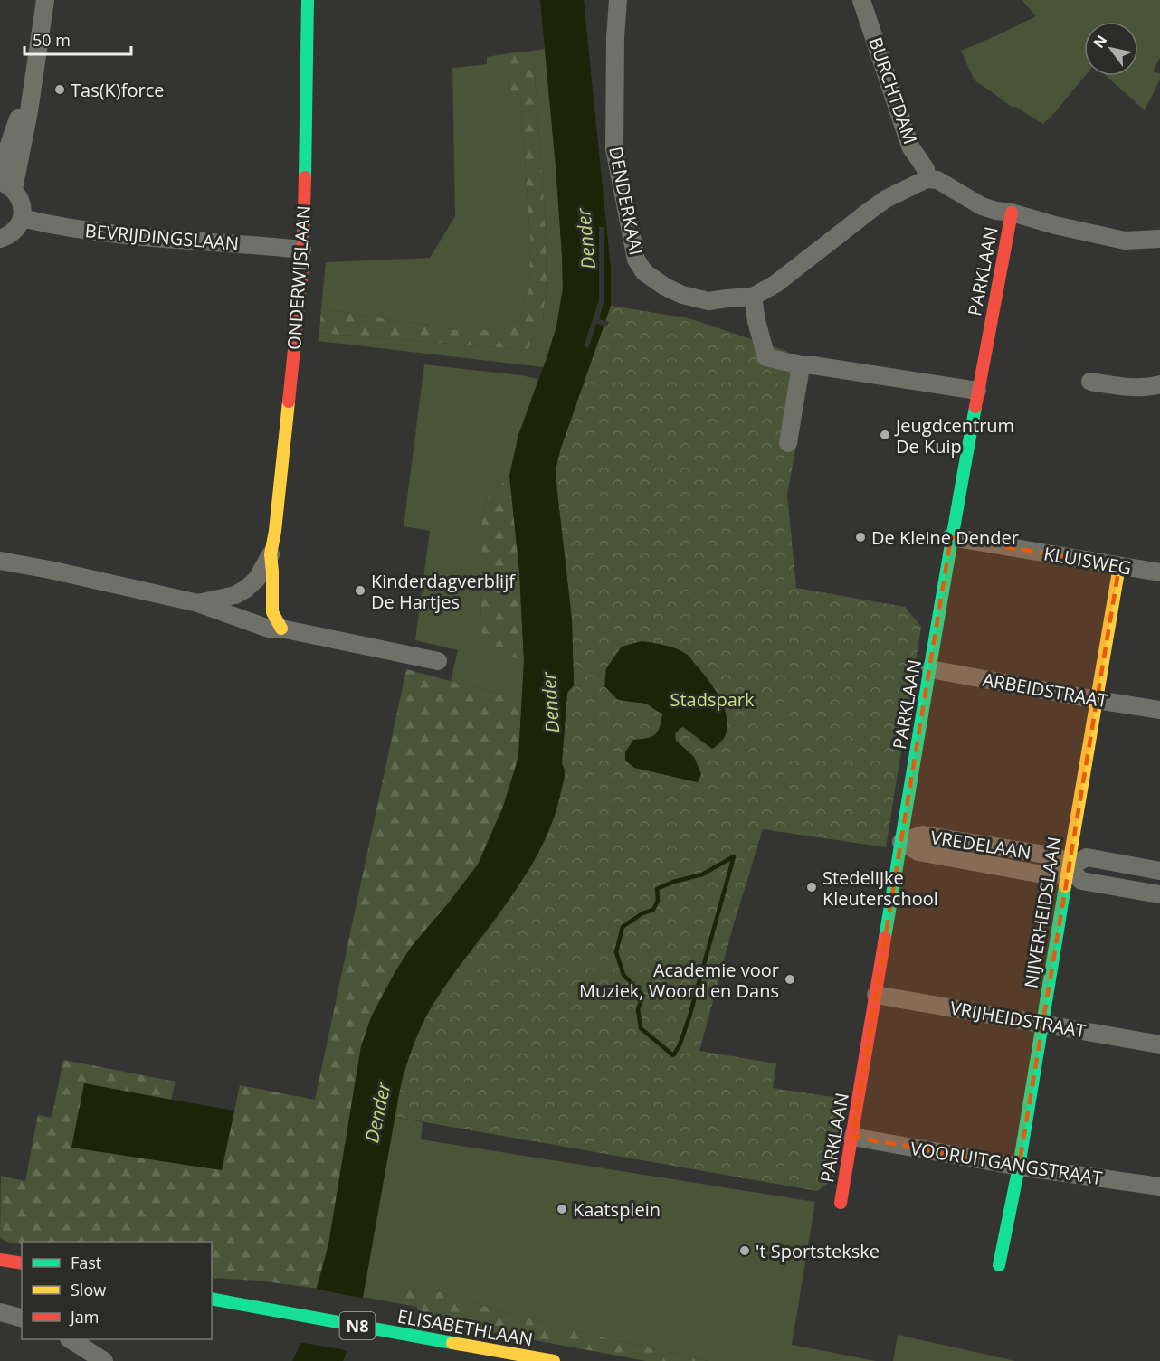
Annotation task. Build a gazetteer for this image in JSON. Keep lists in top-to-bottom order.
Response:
{
  "streets": {
    "street": [
      "BURCHTDAM",
      "DENDERKAAI",
      "BEVRIJDINGSLAAN",
      "PARKLAAN",
      "ONDERWIJSLAAN",
      "KLUISWEG",
      "ARBEIDSTRAAT",
      "VREDELAAN",
      "NIJVERHEIDSLAAN",
      "VRIJHEIDSTRAAT",
      "VOORUITGANGSTRAAT",
      "N8",
      "ELISABETHLAAN"
    ]
  },
  "crossings": [
    ["BEVRIJDINGSLAAN", "ONDERWIJSLAAN"],
    ["PARKLAAN", "KLUISWEG"],
    ["PARKLAAN", "ARBEIDSTRAAT"],
    ["PARKLAAN", "VREDELAAN"],
    ["PARKLAAN", "VRIJHEIDSTRAAT"],
    ["PARKLAAN", "VOORUITGANGSTRAAT"],
    ["KLUISWEG", "NIJVERHEIDSLAAN"],
    ["ARBEIDSTRAAT", "NIJVERHEIDSLAAN"],
    ["VREDELAAN", "NIJVERHEIDSLAAN"],
    ["NIJVERHEIDSLAAN", "VRIJHEIDSTRAAT"],
    ["NIJVERHEIDSLAAN", "VOORUITGANGSTRAAT"]
  ],
  "water": ["Dender"],
  "parks": ["Stadspark"],
  "places": [
    "Tas(K)force",
    "Jeugdcentrum De Kuip",
    "De Kleine Dender",
    "Kinderdagverblijf De Hartjes",
    "Stedelijke Kleuterschool",
    "Academie voor Muziek, Woord en Dans",
    "Kaatsplein",
    "'t Sportstekske"
  ],
  "legend": ["Fast", "Slow", "Jam"],
  "scale_bar": "50 m",
  "north": "top left"
}
